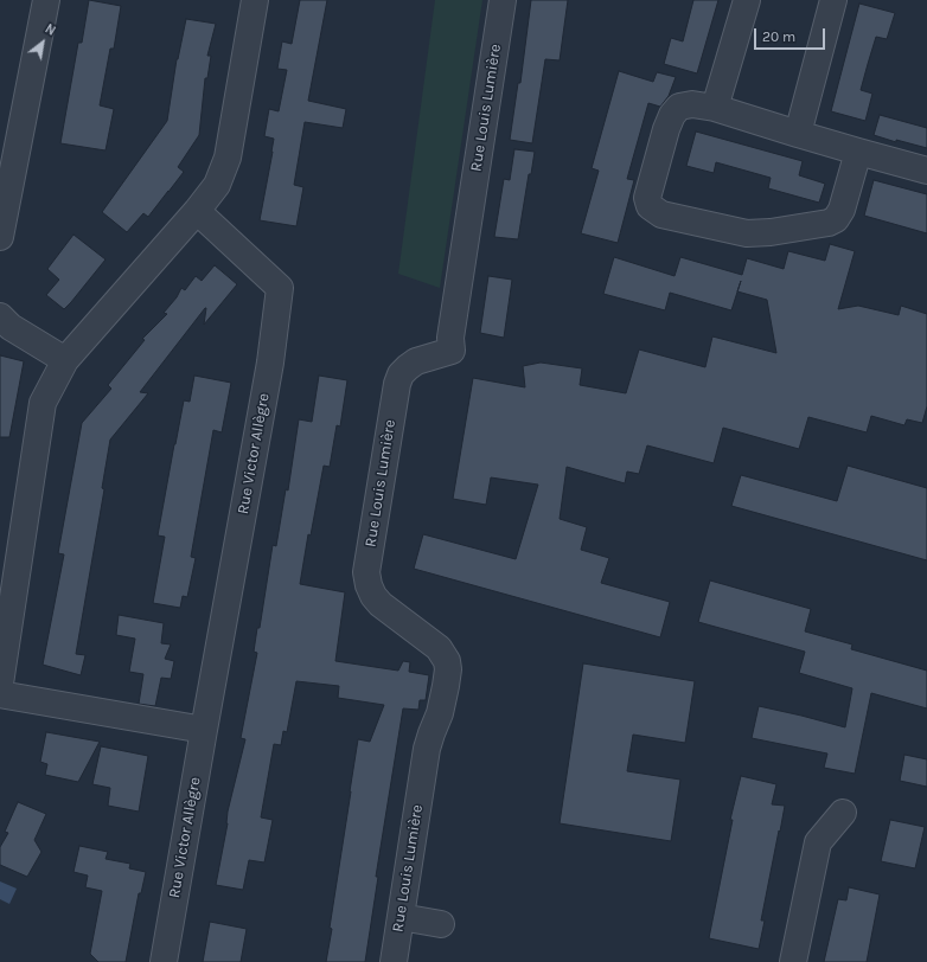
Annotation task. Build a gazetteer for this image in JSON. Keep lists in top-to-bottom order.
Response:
{
  "streets": {
    "street": ["Rue Louis Lumière", "Rue Victor Allègre"]
  },
  "scale_bar": "20 m",
  "north": "top right"
}
